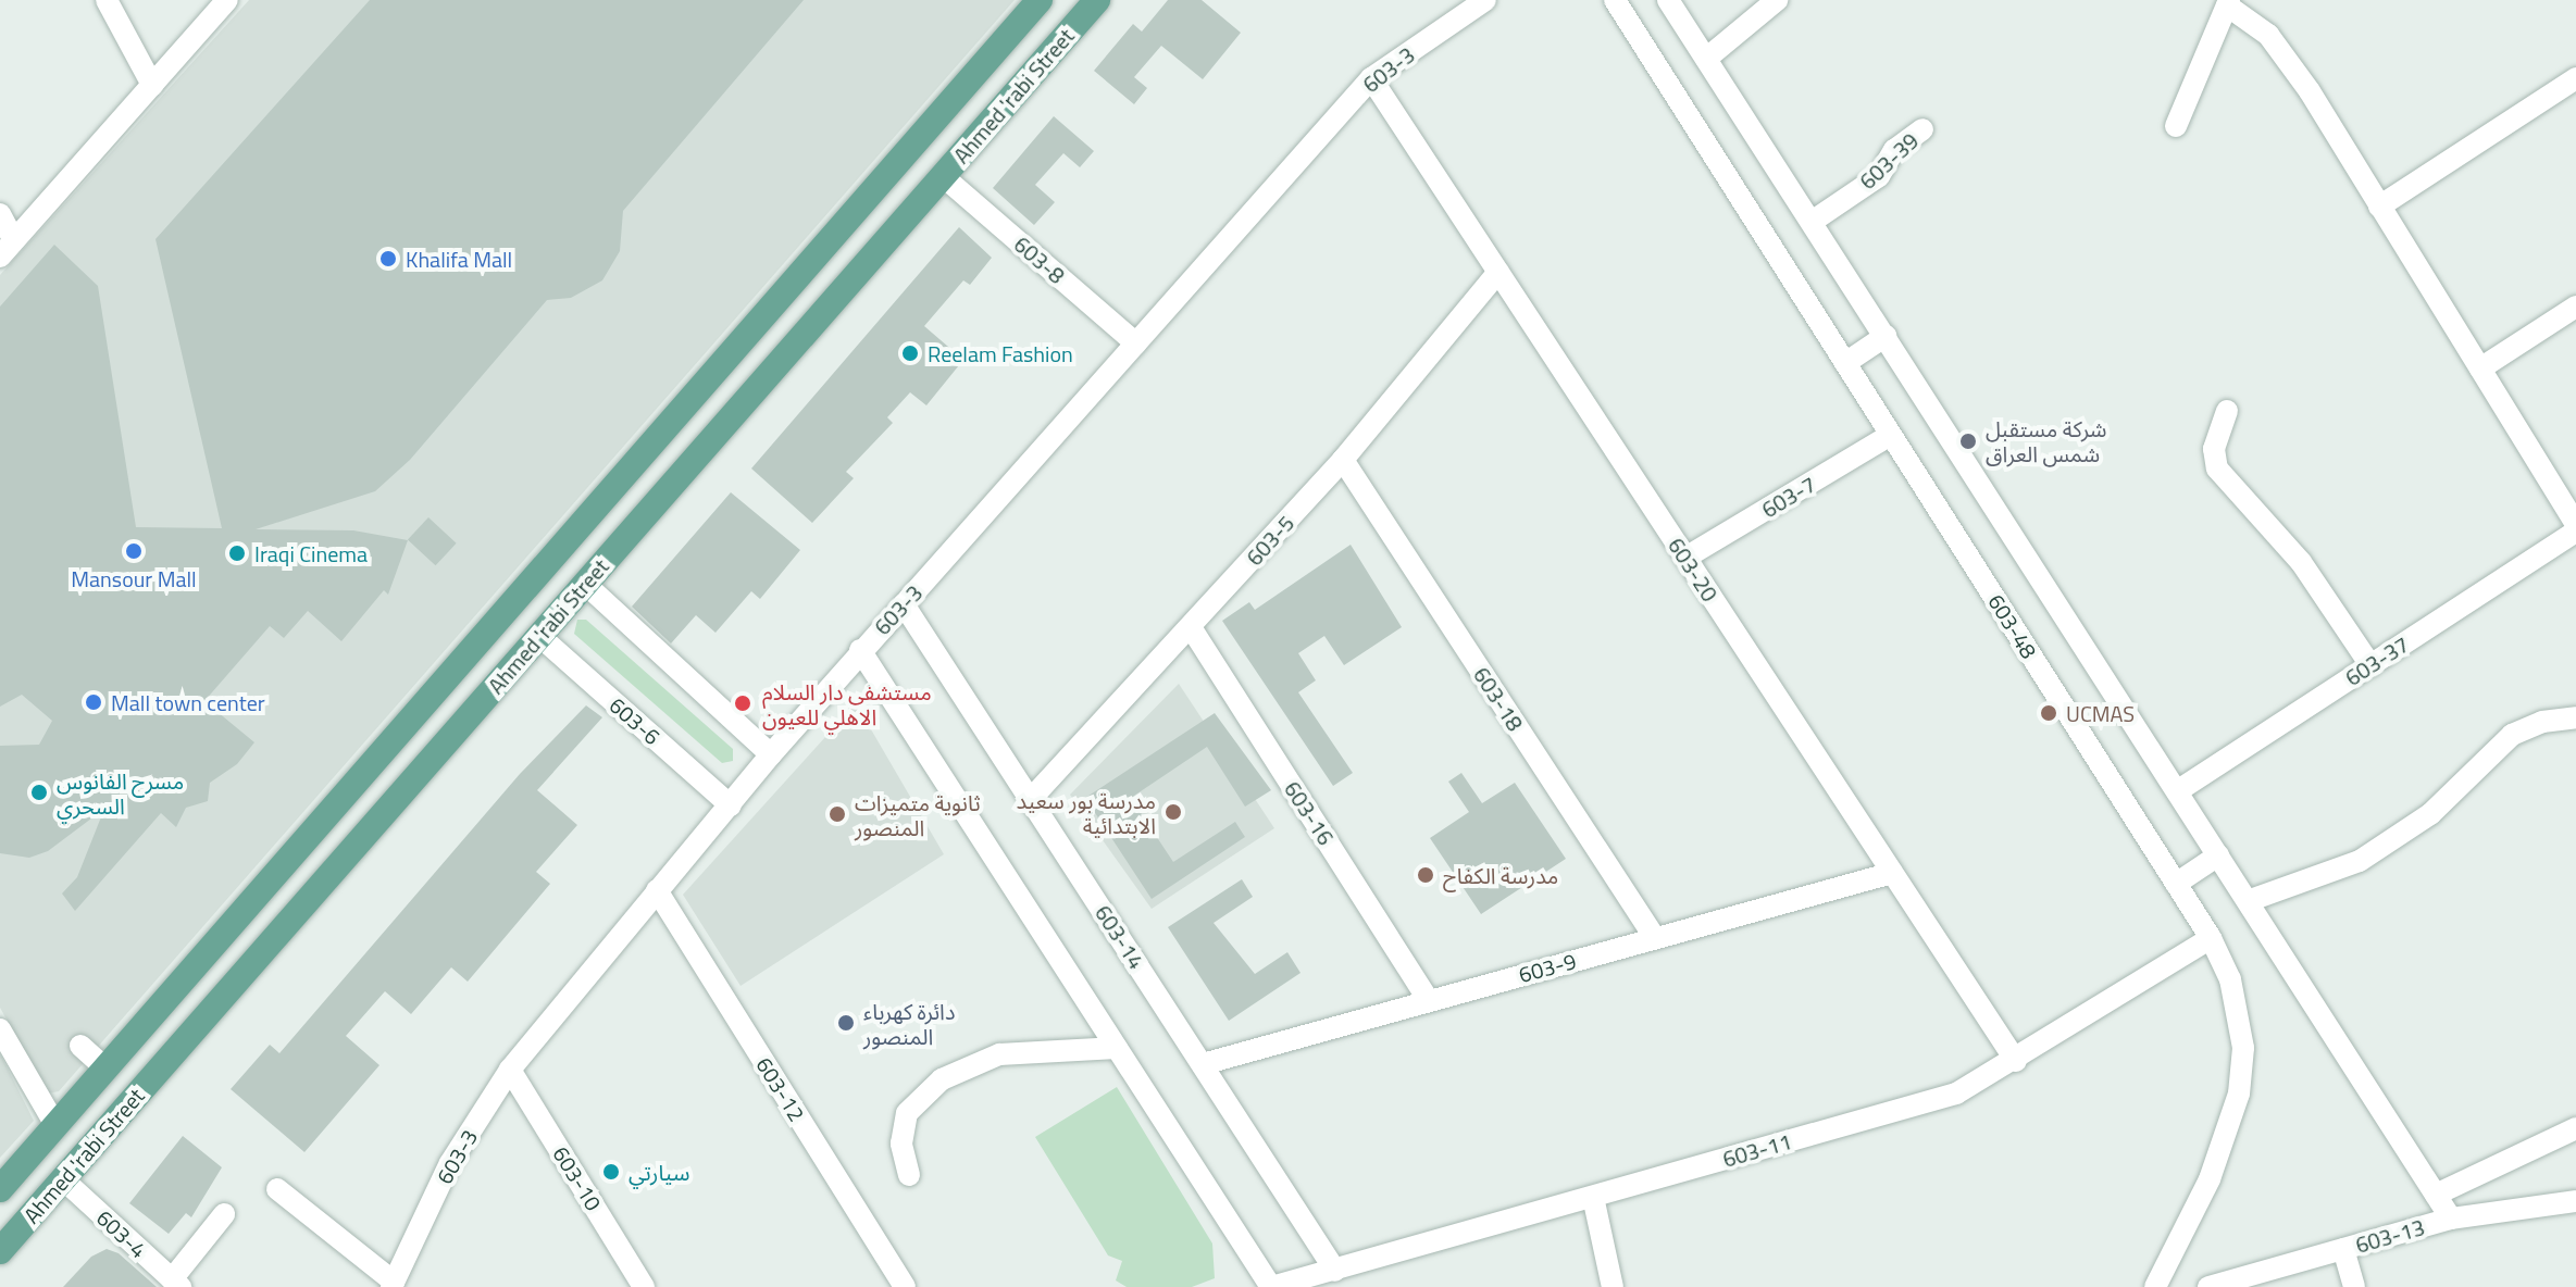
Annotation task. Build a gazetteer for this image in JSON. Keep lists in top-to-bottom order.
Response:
{
  "streets": {
    "main road": ["Ahmed 'rabi Street"],
    "street": [
      "603-3",
      "603-39",
      "603-8",
      "603-7",
      "603-5",
      "603-20",
      "603-48",
      "603-37",
      "603-18",
      "603-6",
      "603-16",
      "603-14",
      "603-9",
      "603-12",
      "603-11",
      "603-10",
      "603-4",
      "603-13"
    ]
  },
  "crossings": [
    ["603-3", "603-8"],
    ["603-3", "603-20"],
    ["603-3", "603-6"],
    ["603-3", "603-14"],
    ["603-3", "603-12"],
    ["603-3", "603-10"],
    ["Ahmed 'rabi Street", "603-8"],
    ["Ahmed 'rabi Street", "603-6"],
    ["Ahmed 'rabi Street", "603-4"],
    ["603-7", "603-20"],
    ["603-7", "603-48"],
    ["603-5", "603-20"],
    ["603-5", "603-18"],
    ["603-5", "603-16"],
    ["603-5", "603-14"],
    ["603-20", "603-9"],
    ["603-20", "603-11"],
    ["603-48", "603-11"],
    ["603-18", "603-9"],
    ["603-16", "603-9"],
    ["603-14", "603-9"],
    ["603-14", "603-11"]
  ],
  "places": [
    "Khalifa Mall",
    "Reelam Fashion",
    "شركة مستقبل شمس العراق",
    "Mansour Mall",
    "Iraqi Cinema",
    "Mall town center",
    "مستشفى دار السلام الاهلي للعيون",
    "UCMAS",
    "مسرح الفانوس السحري",
    "مدرسة بور سعيد الابتدائية",
    "ثانوية متميزات المنصور",
    "مدرسة الكفاح",
    "دائرة كهرباء المنصور",
    "سيارتي"
  ]
}
